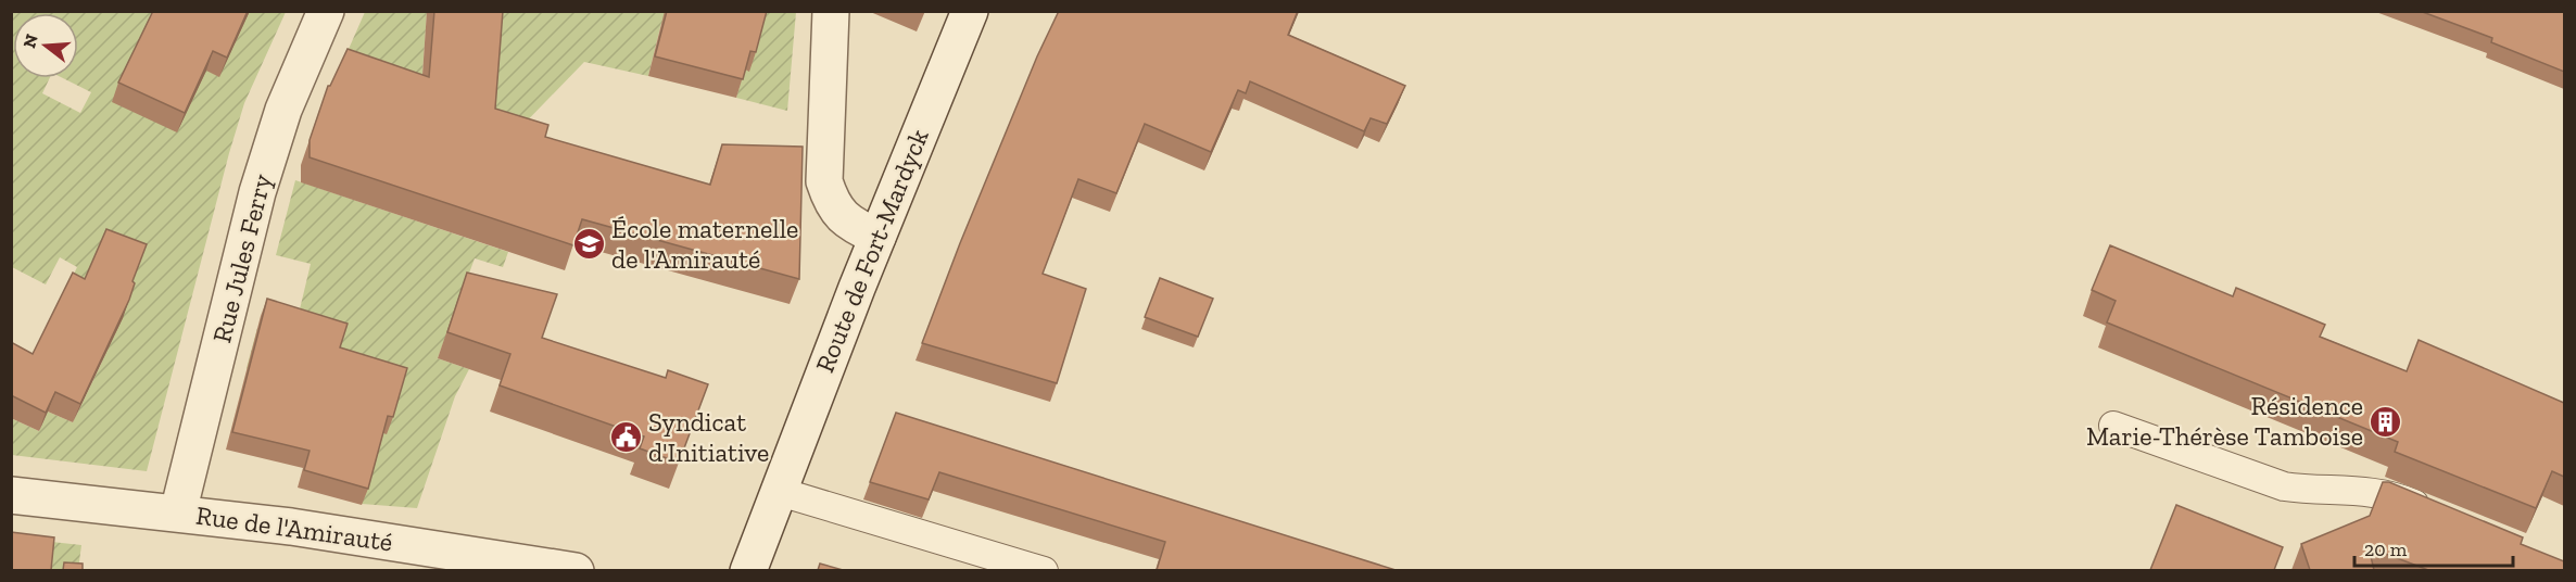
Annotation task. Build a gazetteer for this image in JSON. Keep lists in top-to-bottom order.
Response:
{
  "streets": {
    "street": ["Route de Fort-Mardyck", "Rue Jules Ferry", "Rue de l'Amirauté"]
  },
  "crossings": [
    ["Rue Jules Ferry", "Rue de l'Amirauté"]
  ],
  "places": {
    "school or university": ["École maternelle de l'Amirauté"],
    "building": ["Résidence Marie-Thérèse Tamboise"],
    "public building": ["Syndicat d'Initiative"]
  },
  "scale_bar": "20 m",
  "north": "left"
}
